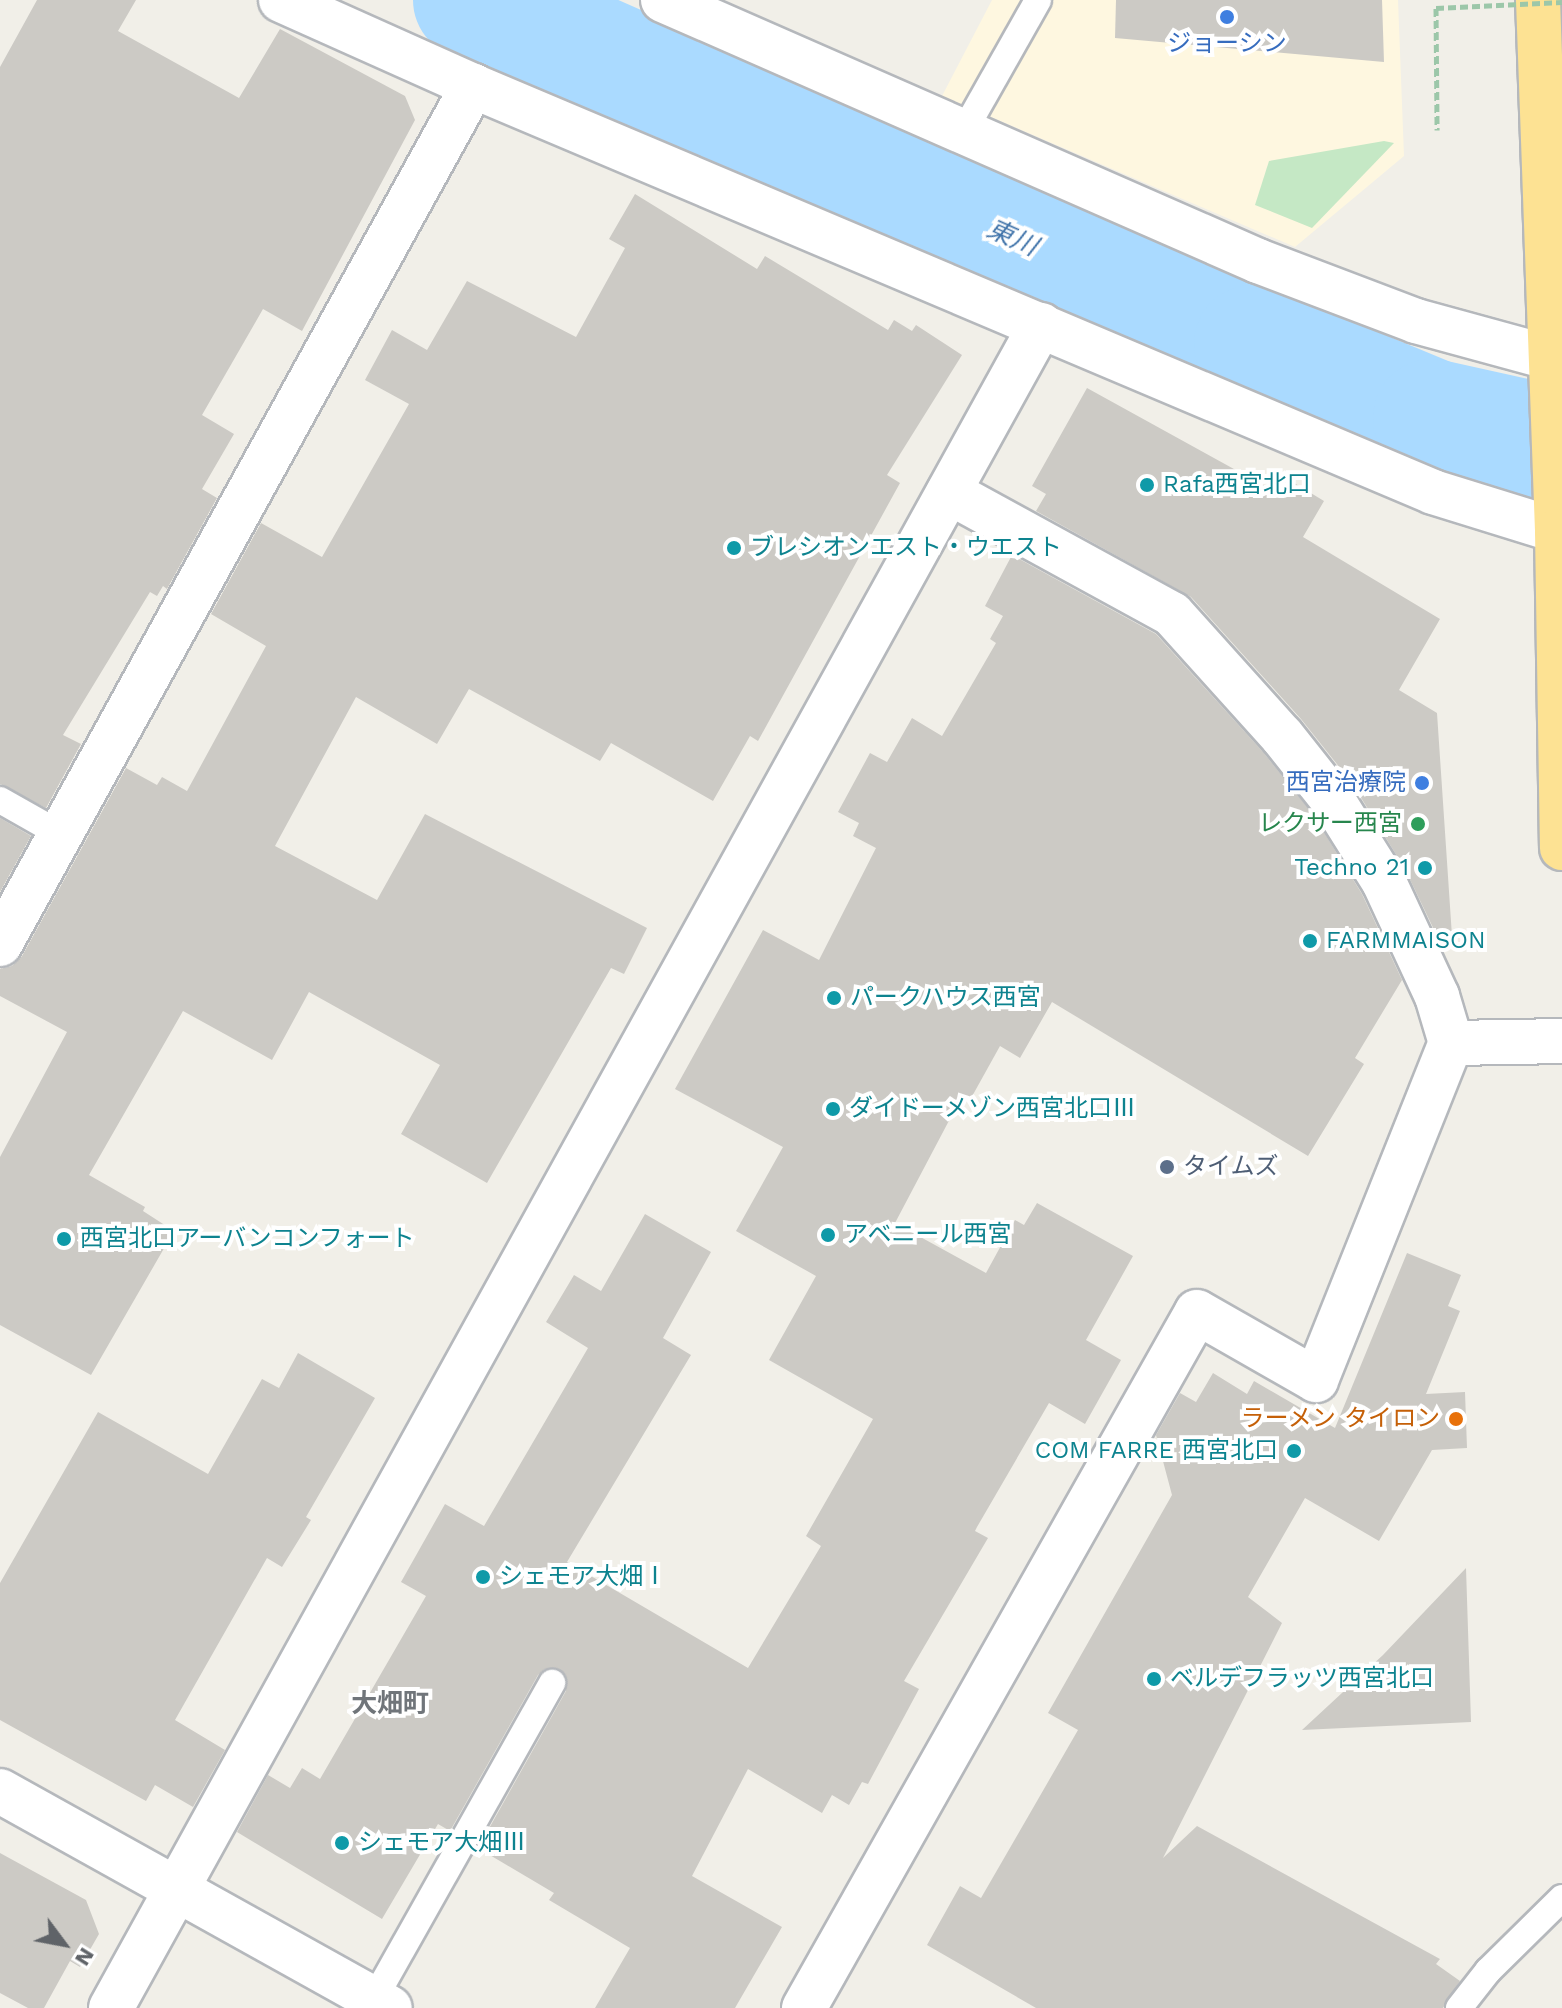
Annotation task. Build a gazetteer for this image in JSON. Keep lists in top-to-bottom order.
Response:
{
  "districts": ["大畑町"],
  "water": ["東川"],
  "places": [
    "ジョーシン",
    "Rafa西宮北口",
    "ブレシオンエスト・ウエスト",
    "西宮治療院",
    "レクサー西宮",
    "Techno 21",
    "FARMMAISON",
    "パークハウス西宮",
    "ダイドーメゾン西宮北口Ⅲ",
    "タイムズ",
    "アベニール西宮",
    "西宮北口アーバンコンフォート",
    "ラーメン タイロン",
    "COM FARRE 西宮北口",
    "シェモア大畑Ⅰ",
    "ベルデフラッツ西宮北口",
    "シェモア大畑Ⅲ"
  ],
  "north": "bottom right"
}
